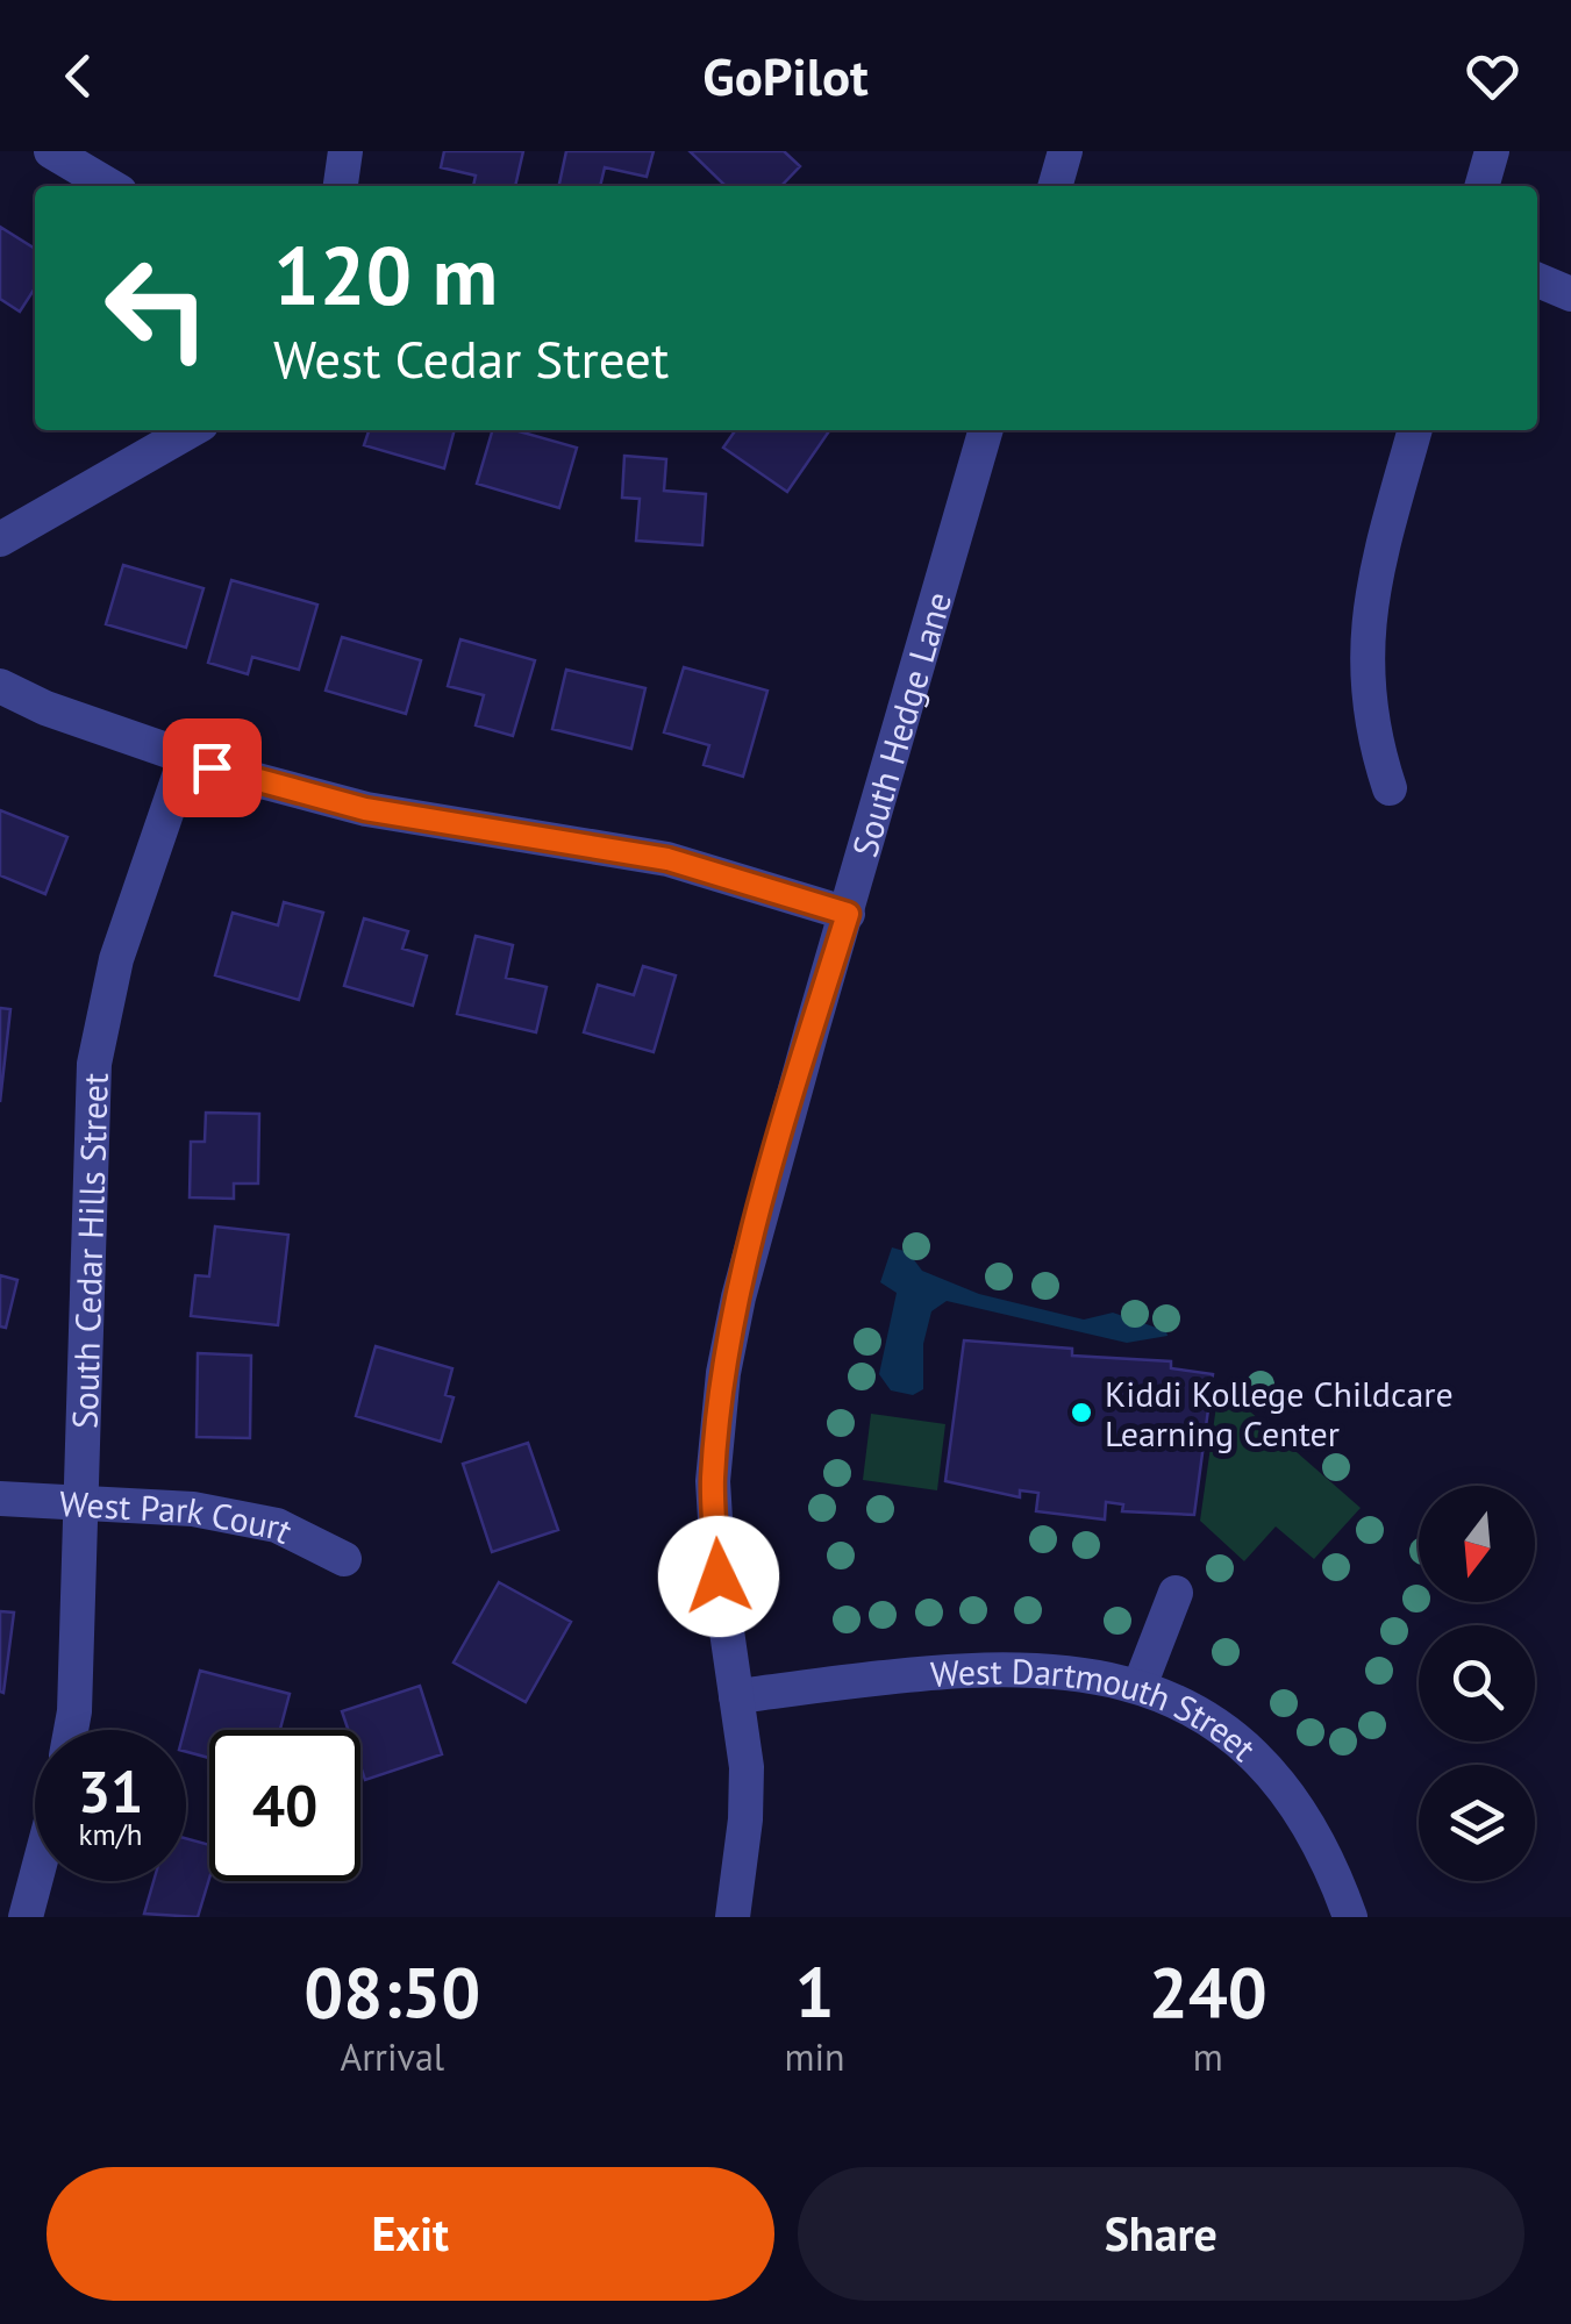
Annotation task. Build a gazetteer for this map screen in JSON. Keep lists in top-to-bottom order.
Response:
{
  "streets": {
    "street": [
      "South Hedge Lane",
      "South Cedar Hills Street",
      "West Park Court",
      "West Dartmouth Street"
    ]
  },
  "crossings": [
    ["South Hedge Lane", "West Dartmouth Street"],
    ["South Cedar Hills Street", "West Park Court"]
  ],
  "places": ["Kiddi Kollege Childcare Learning Center"],
  "north": "bottom",
  "page": {
    "header": "GoPilot",
    "turn": ["120 m", "West Cedar Street"],
    "speed": "31 km/h",
    "limit": "40",
    "eta": [
      "08:50",
      "Arrival",
      "1",
      "min",
      "240",
      "m"
    ],
    "buttons": ["Exit", "Share"]
  }
}
